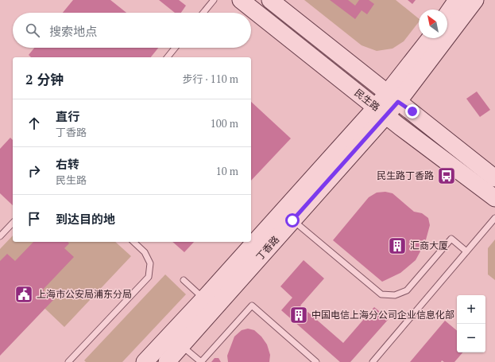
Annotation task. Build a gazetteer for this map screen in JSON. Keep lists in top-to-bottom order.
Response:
{
  "streets": {
    "street": ["民生路", "丁香路"]
  },
  "crossings": [
    ["民生路", "丁香路"]
  ],
  "places": {
    "bus stop": ["民生路丁香路"],
    "building": ["汇商大厦", "中国电信上海分公司企业信息化部"],
    "public building": ["上海市公安局浦东分局"]
  },
  "north": "top left",
  "page": {
    "search": "搜索地点",
    "heading": ["2 分钟", "步行 · 110 m"],
    "list": [
      ["直行", "丁香路", "100 m"],
      ["右转", "民生路", "10 m"],
      "到达目的地"
    ],
    "map_buttons": ["+", "−"]
  }
}
